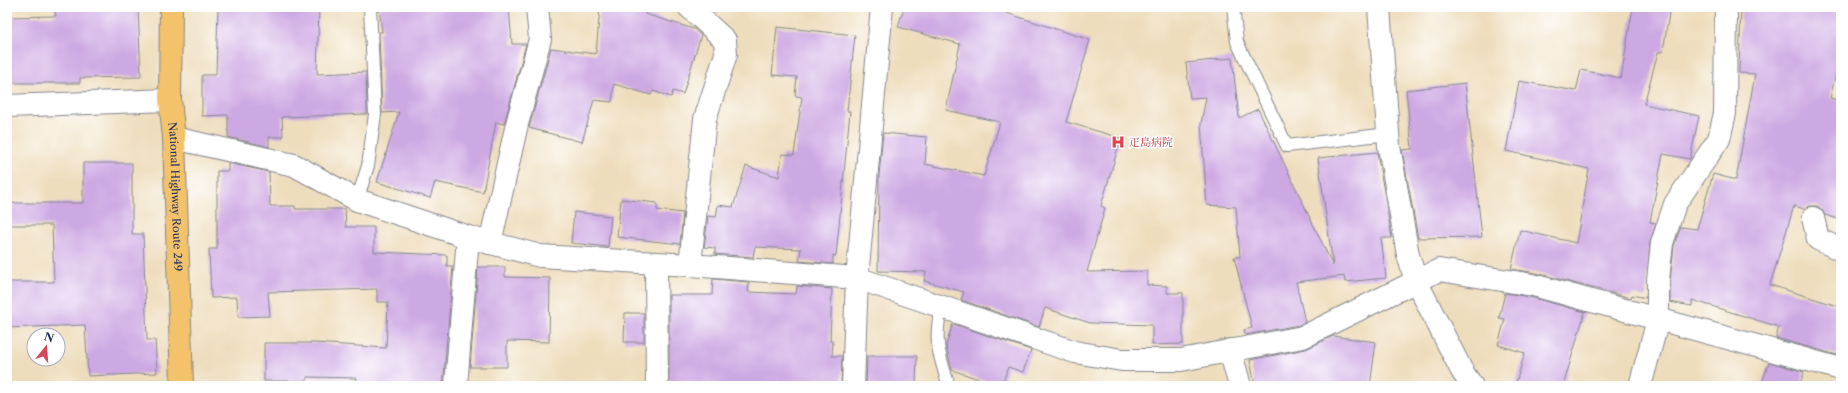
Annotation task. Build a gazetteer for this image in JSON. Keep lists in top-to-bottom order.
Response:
{
  "streets": {
    "highway": ["National Highway Route 249"]
  },
  "places": {
    "hospital": ["疋島病院"]
  },
  "north": "top"
}
